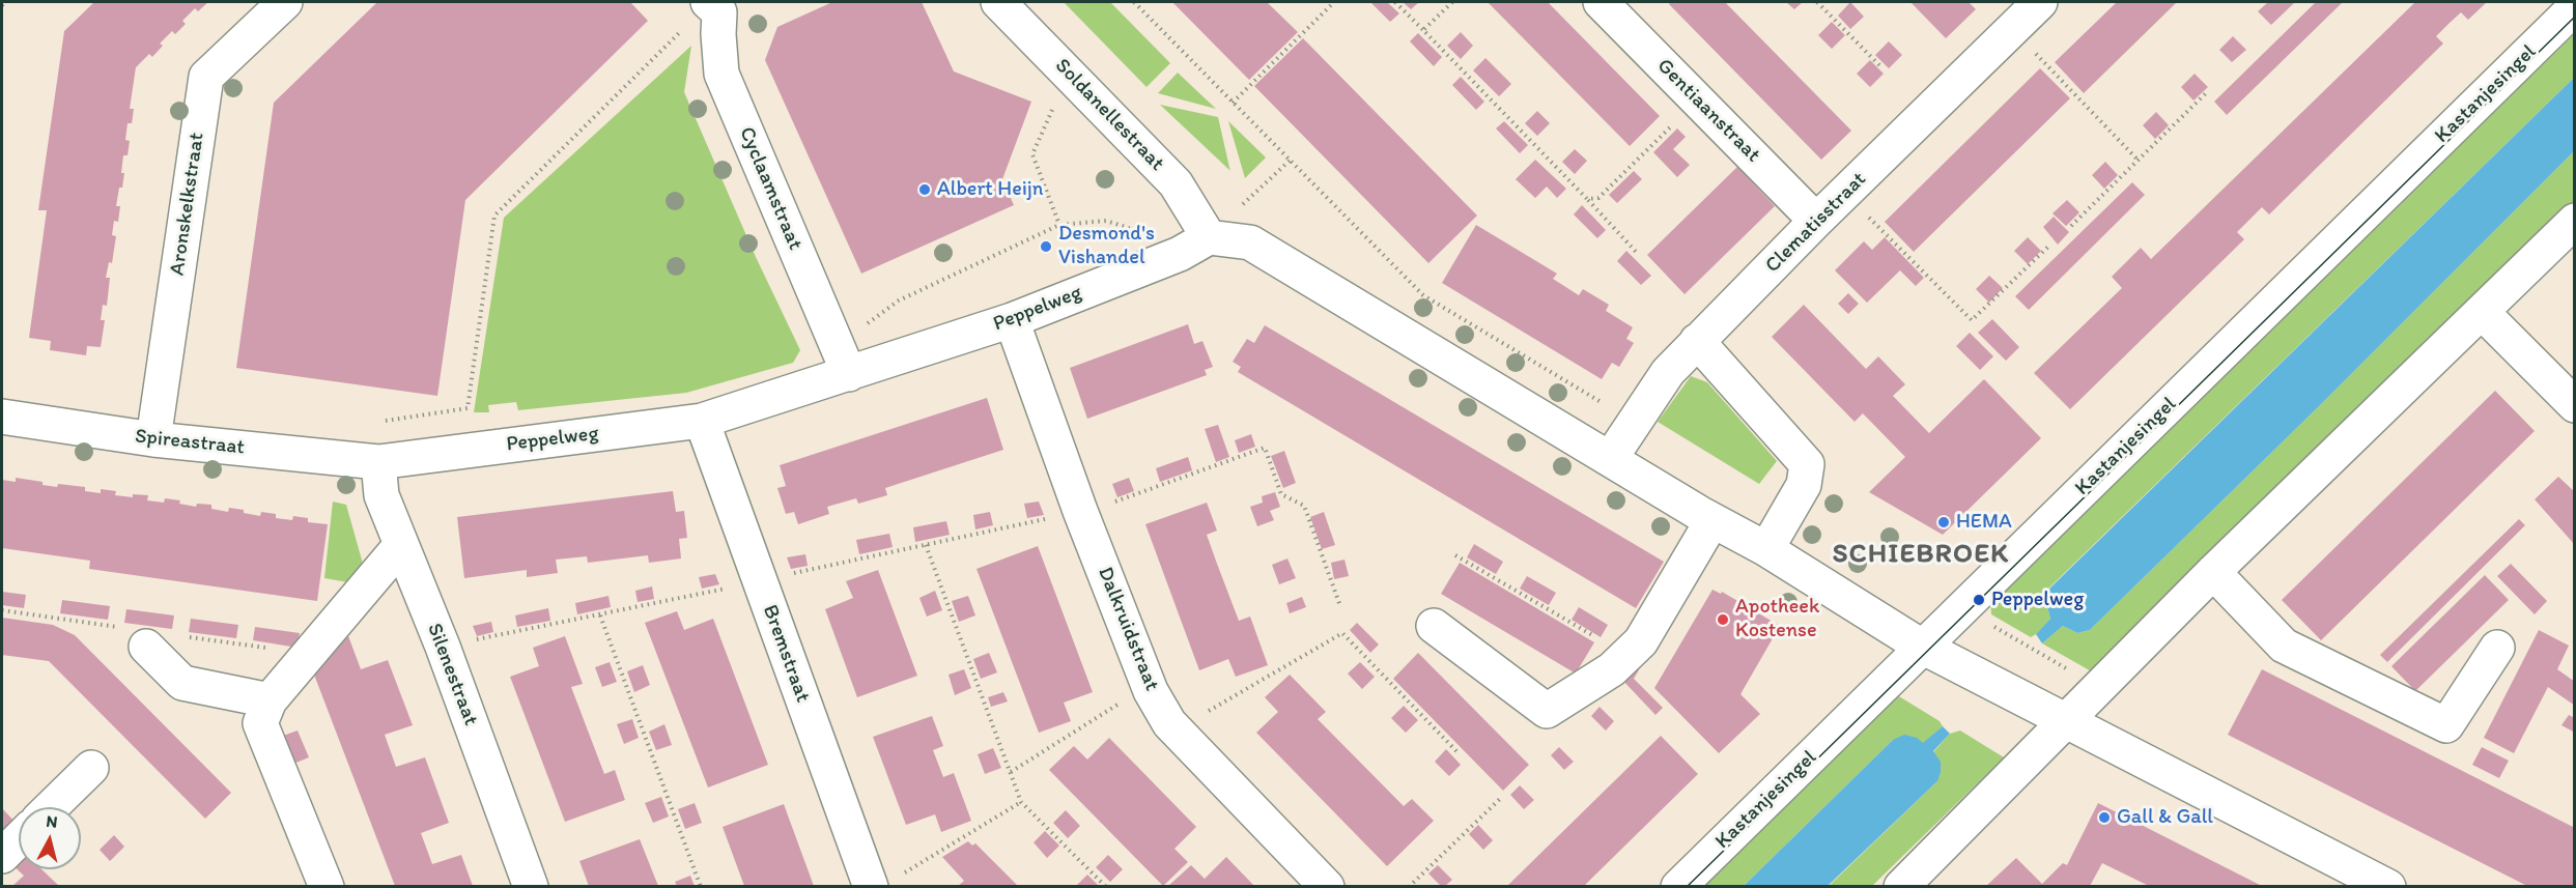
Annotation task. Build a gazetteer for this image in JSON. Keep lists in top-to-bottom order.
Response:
{
  "streets": {
    "street": [
      "Kastanjesingel",
      "Gentiaanstraat",
      "Soldanellestraat",
      "Cyclaamstraat",
      "Aronskelkstraat",
      "Clematisstraat",
      "Peppelweg",
      "Spireastraat",
      "Dalkruidstraat",
      "Bremstraat",
      "Silenestraat"
    ]
  },
  "crossings": [
    ["Gentiaanstraat", "Clematisstraat"],
    ["Soldanellestraat", "Peppelweg"],
    ["Cyclaamstraat", "Peppelweg"],
    ["Aronskelkstraat", "Spireastraat"],
    ["Peppelweg", "Spireastraat"],
    ["Peppelweg", "Dalkruidstraat"],
    ["Peppelweg", "Bremstraat"],
    ["Peppelweg", "Silenestraat"],
    ["Spireastraat", "Silenestraat"]
  ],
  "districts": ["SCHIEBROEK"],
  "places": [
    "Albert Heijn",
    "Desmond's Vishandel",
    "HEMA",
    "Peppelweg",
    "Apotheek Kostense",
    "Gall & Gall"
  ],
  "north": "top"
}
